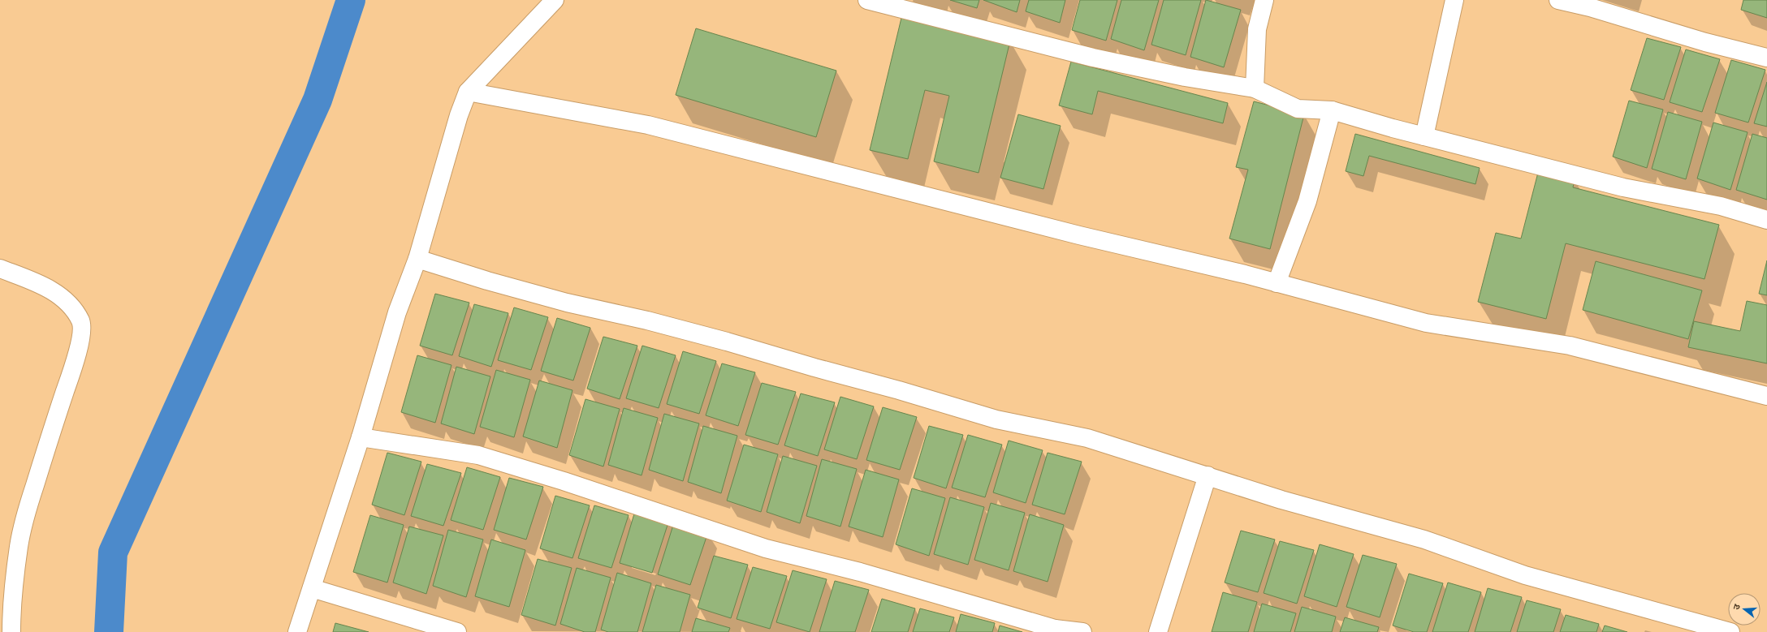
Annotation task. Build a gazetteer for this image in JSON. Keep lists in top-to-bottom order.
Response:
{
  "north": "left"
}
